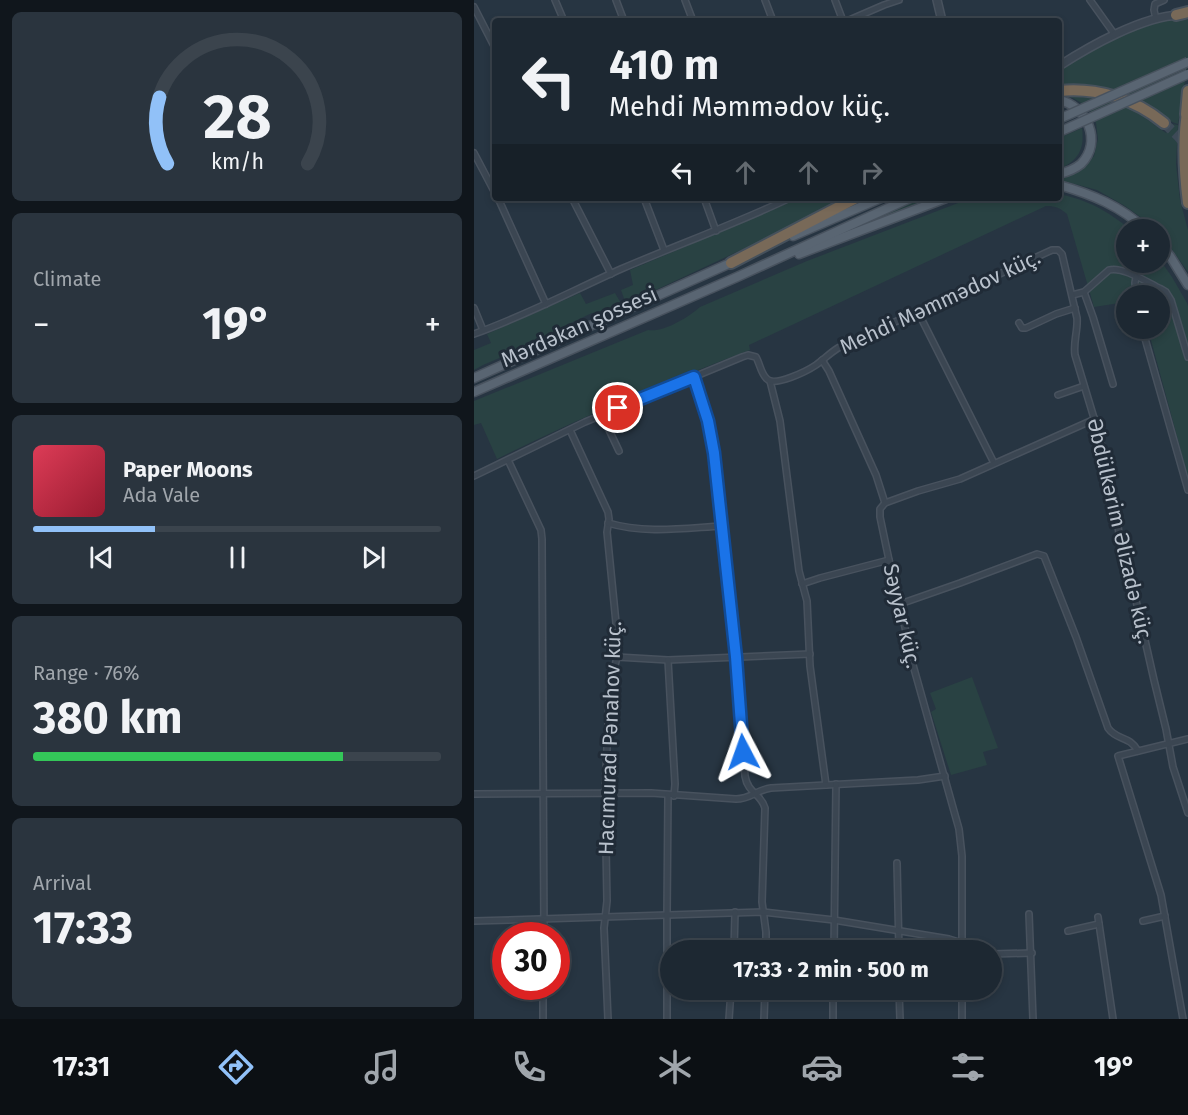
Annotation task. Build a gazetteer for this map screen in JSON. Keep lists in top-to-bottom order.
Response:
{
  "streets": {
    "main road": ["Mərdəkan şossesi"],
    "street": [
      "Mehdi Məmmədov küç.",
      "Əbdülkərim Əlizadə küç.",
      "Səyyar küç.",
      "Hacımurad Pənahov küç."
    ]
  },
  "crossings": [
    ["Mehdi Məmmədov küç.", "Əbdülkərim Əlizadə küç."]
  ],
  "page": {
    "turn": ["410 m", "Mehdi Məmmədov küç."],
    "tile": [
      "Climate",
      ["Range · 76%", "380 km"],
      ["Arrival", "17:33"]
    ],
    "map_buttons": ["+", "−"],
    "heat": ["−", "19°", "+"],
    "song": ["Paper Moons", "Ada Vale"],
    "limit": "30",
    "trip": "17:33 · 2 min · 500 m",
    "tabs": ["17:31", "19°"],
    "gauge": ["28", "km/h"]
  }
}
